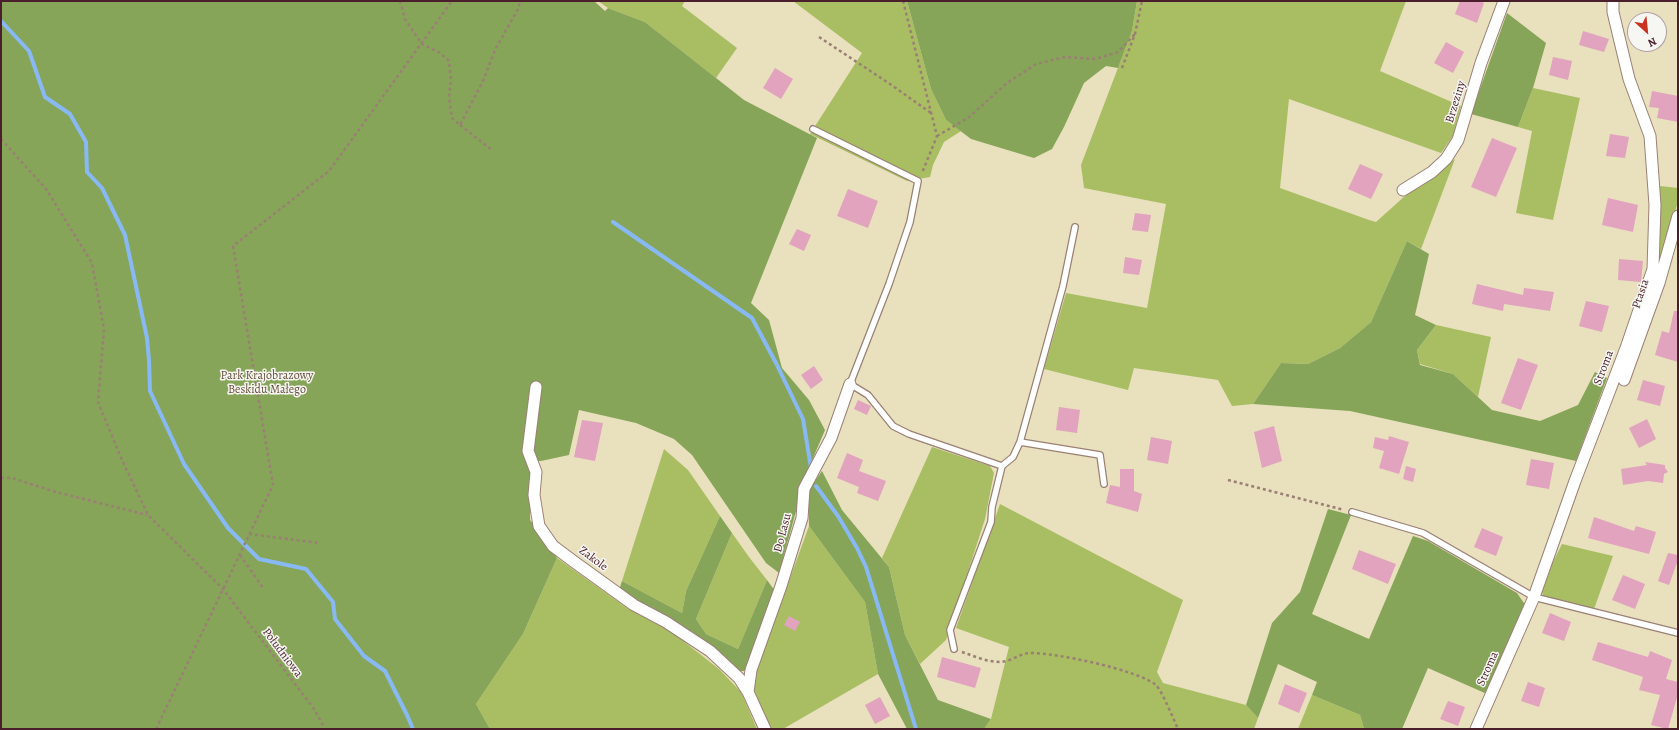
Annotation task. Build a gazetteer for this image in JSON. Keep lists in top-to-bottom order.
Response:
{
  "streets": {
    "street": [
      "Brzeziny",
      "Ptasia",
      "Stroma",
      "Do Lasu",
      "Zakole"
    ],
    "path": ["Południowa"]
  },
  "crossings": [
    ["Ptasia", "Stroma"],
    ["Do Lasu", "Zakole"]
  ],
  "parks": ["Park Krajobrazowy Beskidu Małego"],
  "north": "bottom right"
}
